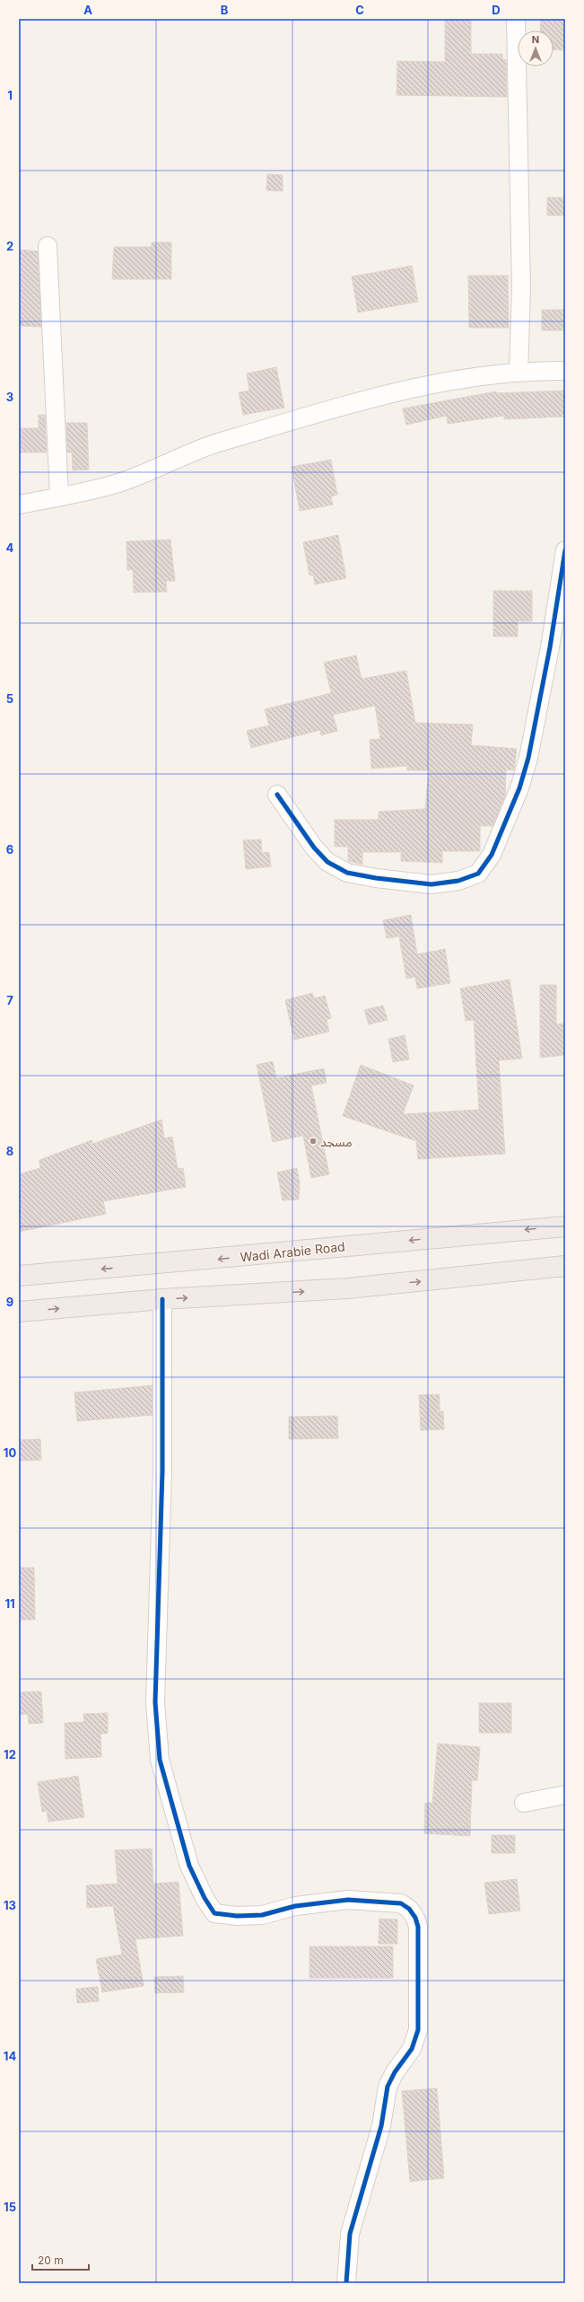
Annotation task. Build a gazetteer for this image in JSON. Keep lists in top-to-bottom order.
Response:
{
  "streets": {
    "highway": ["Wadi Arabie Road"]
  },
  "places": ["مسجد"],
  "scale_bar": "20 m",
  "north": "top",
  "grid": {
    "columns": [
      "A",
      "B",
      "C",
      "D"
    ],
    "rows": [
      "1",
      "2",
      "3",
      "4",
      "5",
      "6",
      "7",
      "8",
      "9",
      "10",
      "11",
      "12",
      "13",
      "14",
      "15"
    ]
  }
}
